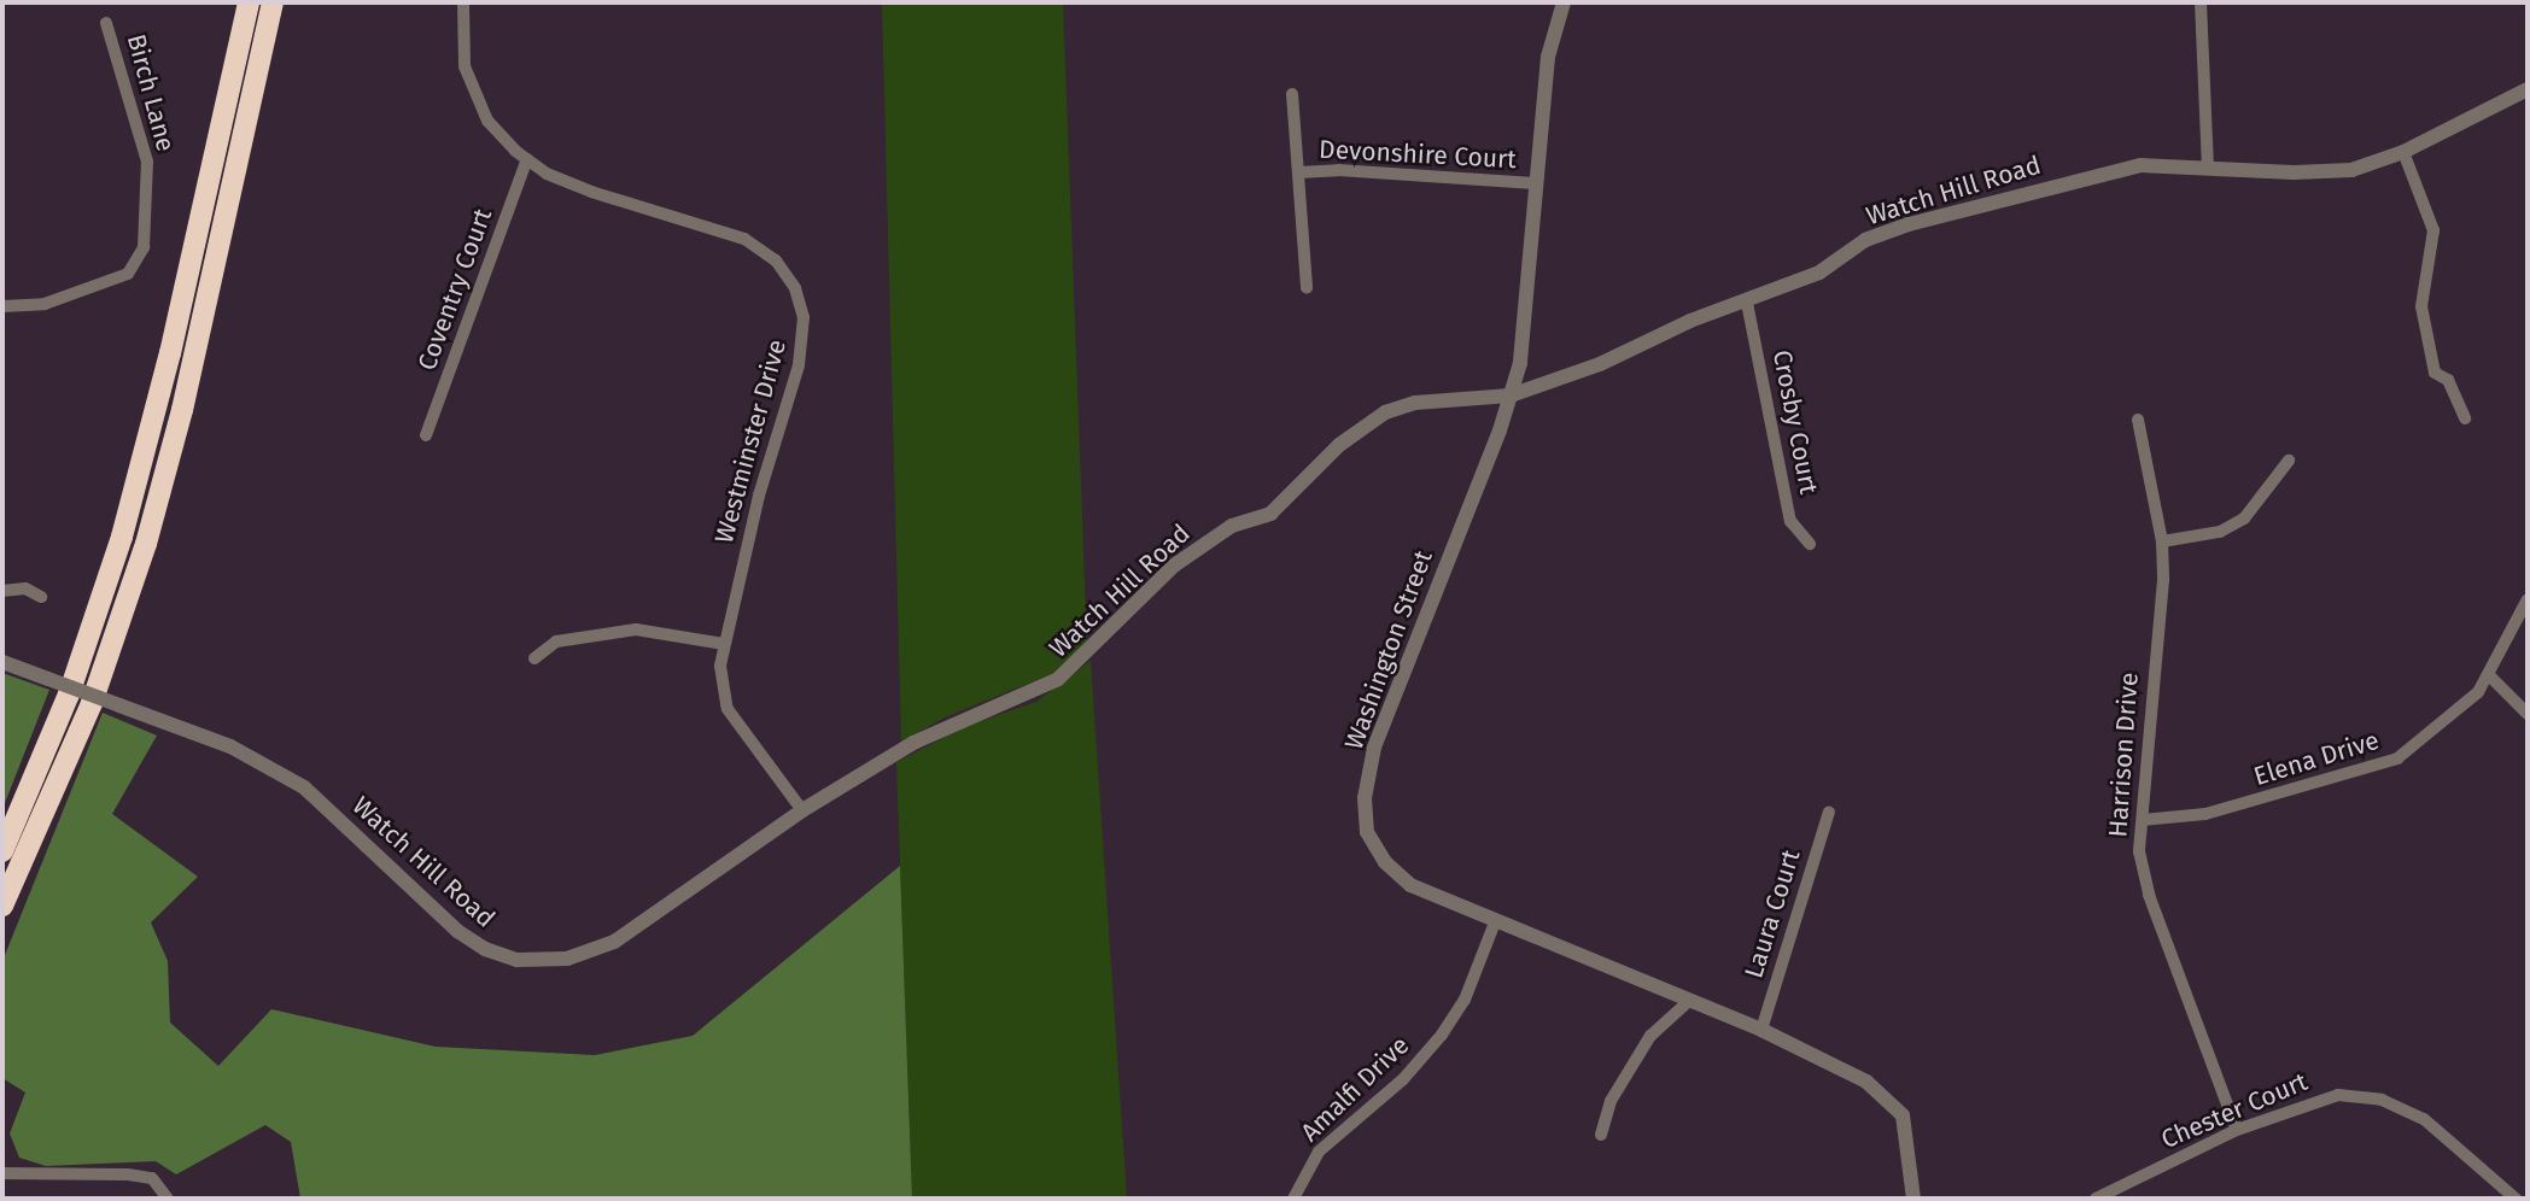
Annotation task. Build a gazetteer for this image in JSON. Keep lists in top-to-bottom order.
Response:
{
  "streets": {
    "street": [
      "Birch Lane",
      "Devonshire Court",
      "Watch Hill Road",
      "Coventry Court",
      "Crosby Court",
      "Westminster Drive",
      "Washington Street",
      "Harrison Drive",
      "Elena Drive",
      "Laura Court",
      "Amalfi Drive",
      "Chester Court"
    ]
  },
  "crossings": [
    ["Devonshire Court", "Washington Street"],
    ["Watch Hill Road", "Crosby Court"],
    ["Watch Hill Road", "Westminster Drive"],
    ["Watch Hill Road", "Washington Street"],
    ["Coventry Court", "Westminster Drive"],
    ["Washington Street", "Laura Court"],
    ["Washington Street", "Amalfi Drive"],
    ["Harrison Drive", "Elena Drive"],
    ["Harrison Drive", "Chester Court"]
  ]
}
